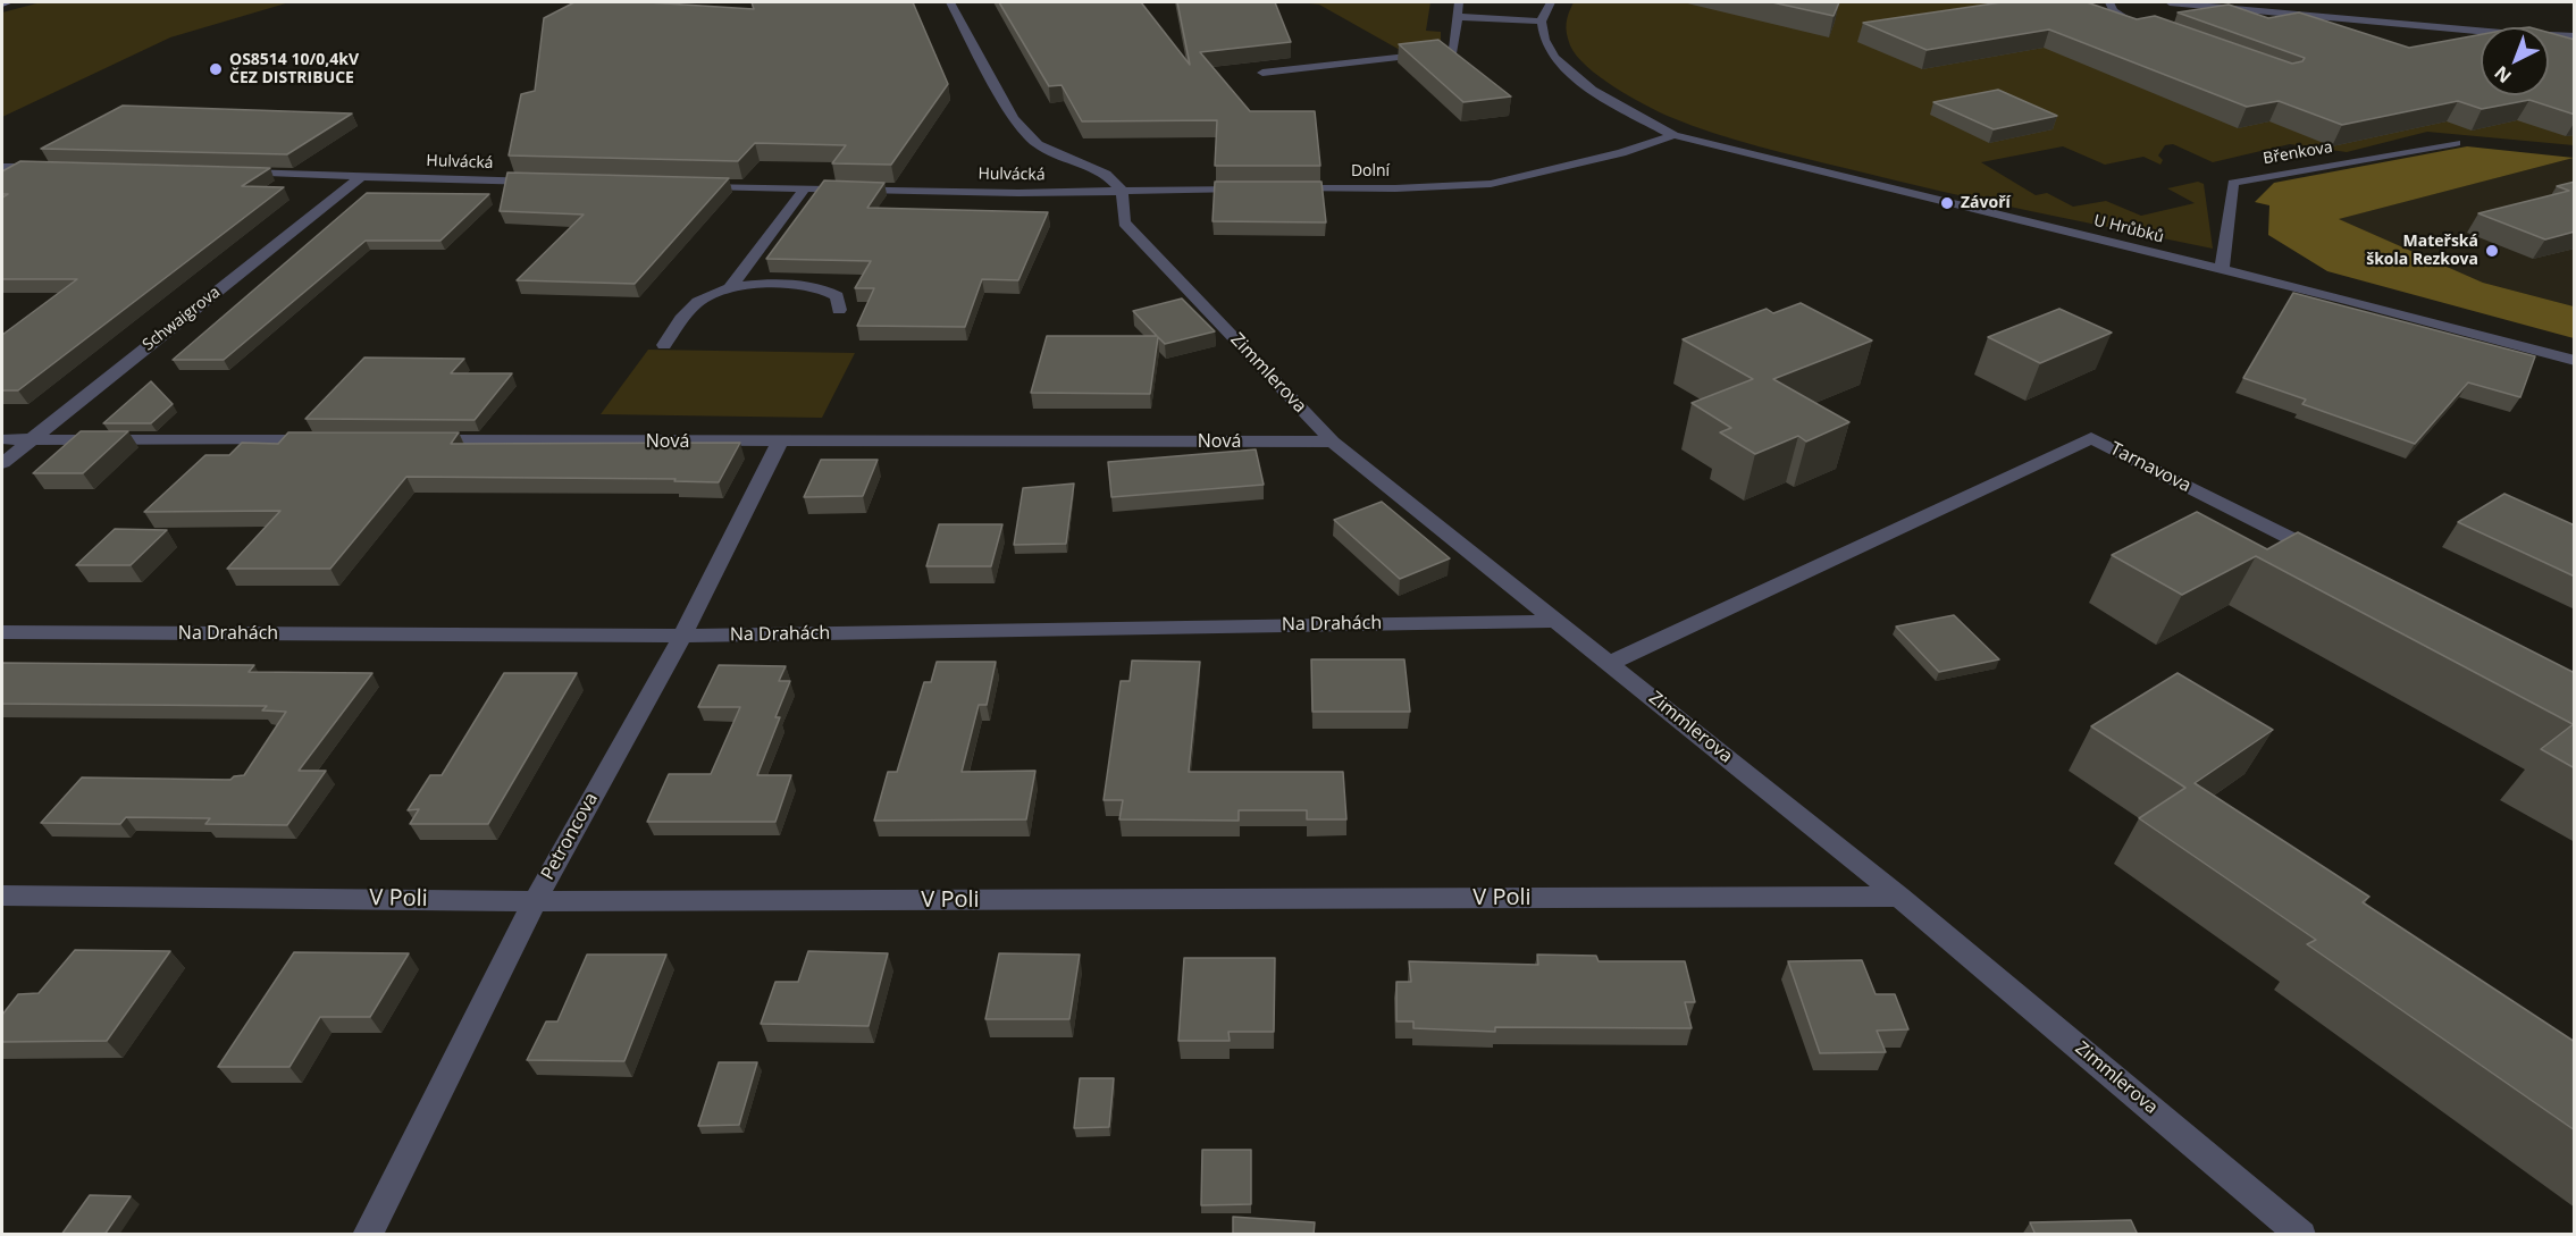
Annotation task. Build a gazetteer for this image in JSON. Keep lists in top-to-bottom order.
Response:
{
  "streets": {
    "street": [
      "Břenkova",
      "Hulvácká",
      "Dolní",
      "U Hrůbků",
      "Schwaigrova",
      "Zimmlerova",
      "Nová",
      "Tarnavova",
      "Na Drahách",
      "Petroncova",
      "V Poli"
    ]
  },
  "crossings": [
    ["Břenkova", "U Hrůbků"],
    ["Hulvácká", "Dolní"],
    ["Hulvácká", "Schwaigrova"],
    ["Hulvácká", "Zimmlerova"],
    ["Dolní", "U Hrůbků"],
    ["Dolní", "Zimmlerova"],
    ["Zimmlerova", "Nová"],
    ["Zimmlerova", "Tarnavova"],
    ["Zimmlerova", "Na Drahách"],
    ["Zimmlerova", "V Poli"],
    ["Nová", "Petroncova"],
    ["Na Drahách", "Petroncova"],
    ["Petroncova", "V Poli"]
  ],
  "places": ["OS8514 10/0,4kV ČEZ DISTRIBUCE", "Závoří", "Mateřská škola Rezkova"],
  "north": "bottom left"
}
